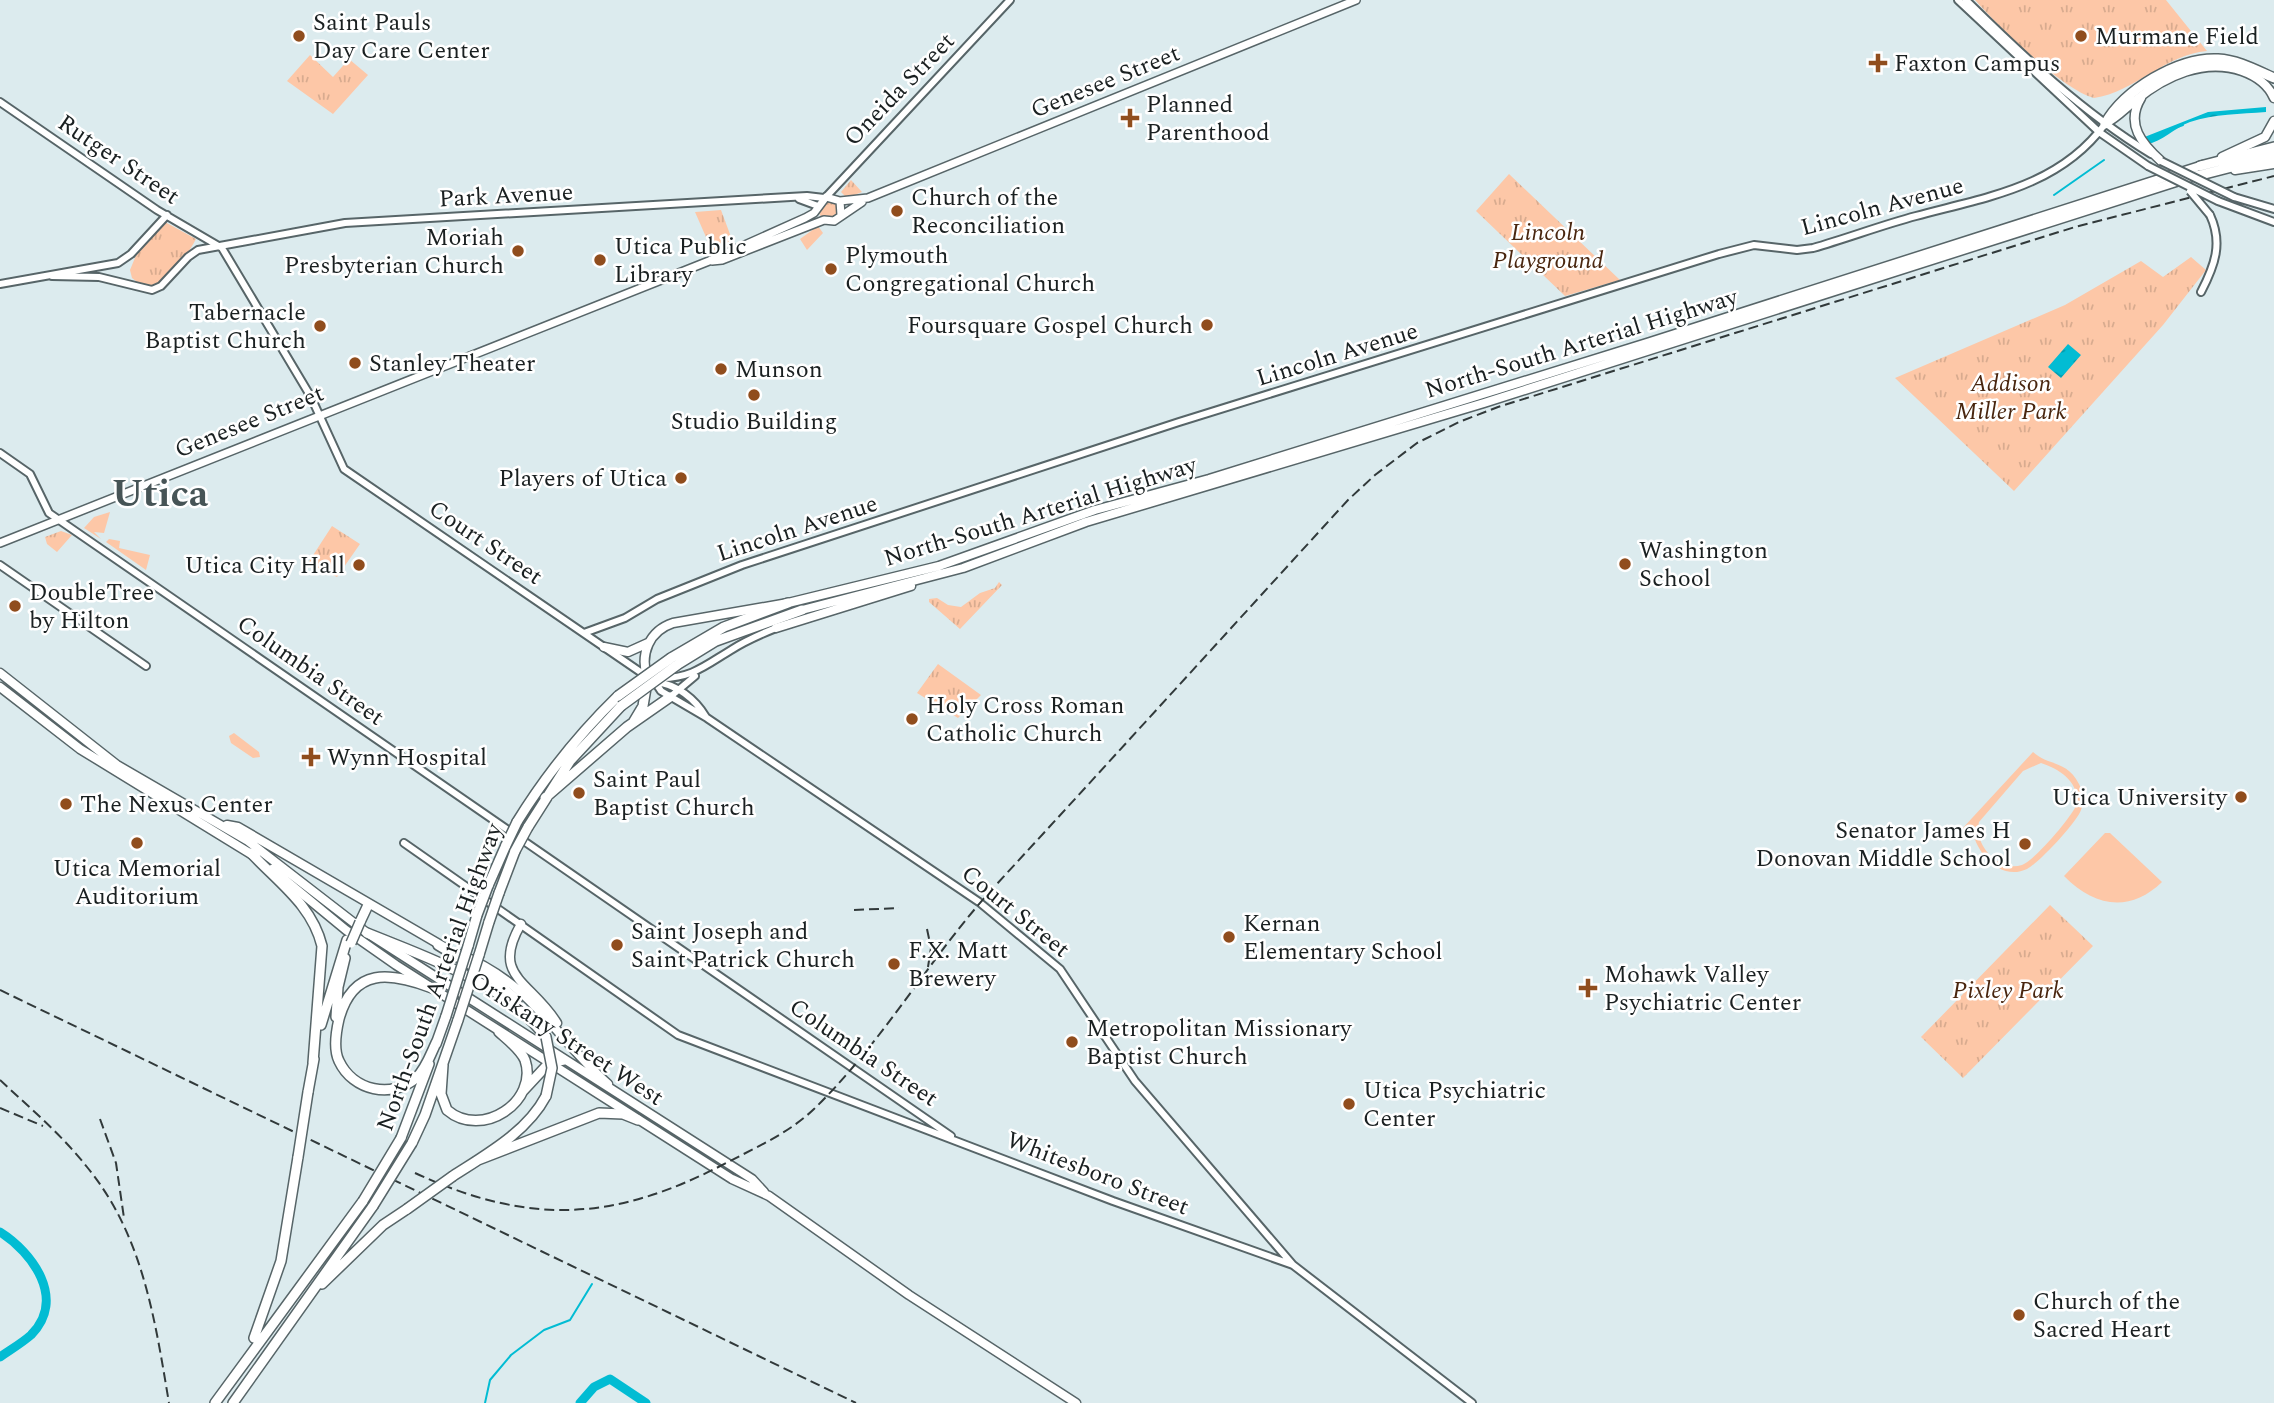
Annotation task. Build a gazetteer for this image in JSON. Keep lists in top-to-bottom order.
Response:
{
  "streets": {
    "highway": ["North-South Arterial Highway"],
    "main road": ["Genesee Street", "Oriskany Street West"],
    "street": [
      "Oneida Street",
      "Rutger Street",
      "Park Avenue",
      "Lincoln Avenue",
      "Court Street",
      "Columbia Street",
      "Whitesboro Street"
    ]
  },
  "crossings": [
    ["Genesee Street", "Oneida Street"],
    ["Genesee Street", "Park Avenue"],
    ["Genesee Street", "Court Street"],
    ["Genesee Street", "Columbia Street"],
    ["Oneida Street", "Park Avenue"],
    ["Rutger Street", "Park Avenue"],
    ["Rutger Street", "Court Street"],
    ["Park Avenue", "Court Street"],
    ["Lincoln Avenue", "Court Street"],
    ["Court Street", "Whitesboro Street"],
    ["Columbia Street", "Whitesboro Street"]
  ],
  "districts": ["Utica"],
  "parks": ["Lincoln Playground", "Addison Miller Park", "Pixley Park"],
  "places": {
    "other": [
      "Saint Pauls Day Care Center",
      "Murmane Field",
      "Church of the Reconciliation",
      "Moriah Presbyterian Church",
      "Utica Public Library",
      "Plymouth Congregational Church",
      "Foursquare Gospel Church",
      "Tabernacle Baptist Church",
      "Stanley Theater",
      "Munson",
      "Studio Building",
      "Players of Utica",
      "Washington School",
      "Utica City Hall",
      "DoubleTree by Hilton",
      "Holy Cross Roman Catholic Church",
      "Saint Paul Baptist Church",
      "Utica University",
      "The Nexus Center",
      "Utica Memorial Auditorium",
      "Senator James H Donovan Middle School",
      "Kernan Elementary School",
      "Saint Joseph and Saint Patrick Church",
      "F.X. Matt Brewery",
      "Metropolitan Missionary Baptist Church",
      "Utica Psychiatric Center",
      "Church of the Sacred Heart"
    ],
    "health": [
      "Faxton Campus",
      "Planned Parenthood",
      "Wynn Hospital",
      "Mohawk Valley Psychiatric Center"
    ]
  }
}
